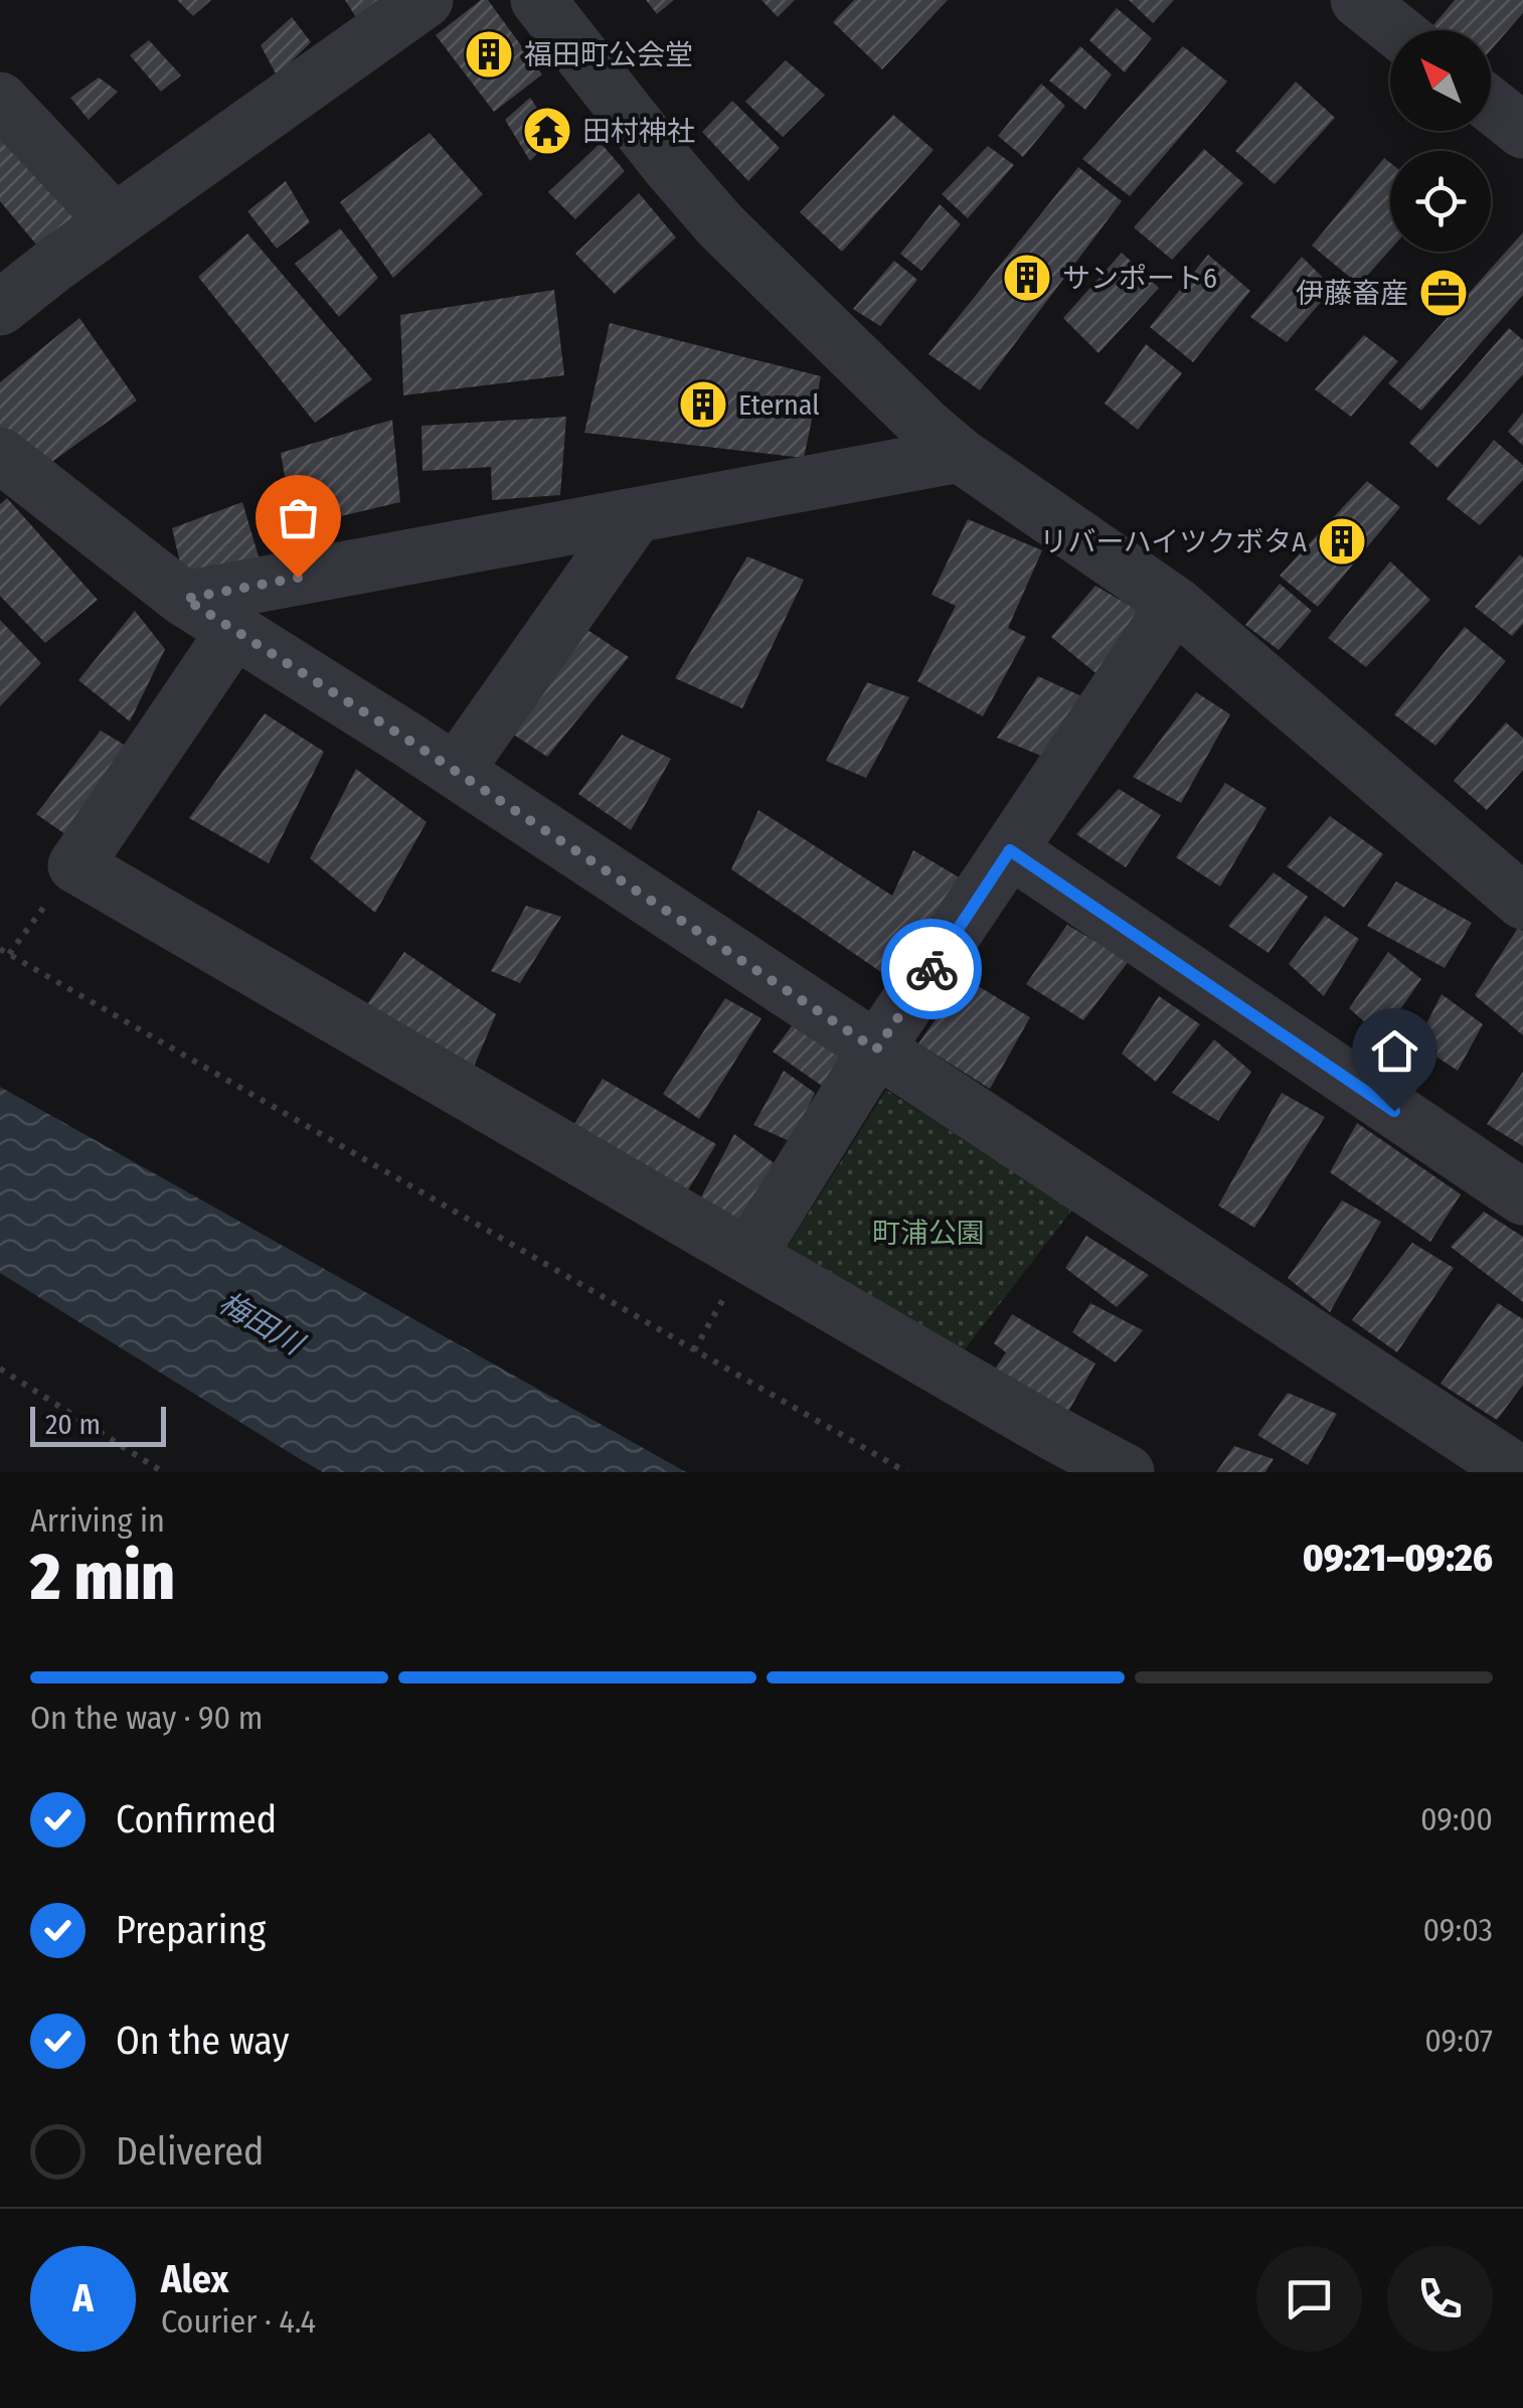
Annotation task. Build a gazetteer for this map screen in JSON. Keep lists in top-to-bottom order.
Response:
{
  "water": ["梅田川"],
  "parks": ["町浦公園"],
  "places": {
    "building": [
      "福田町公会堂",
      "サンポート6",
      "Eternal",
      "リバーハイツクボタA"
    ],
    "temple": ["田村神社"],
    "office": ["伊藤畜産"]
  },
  "scale_bar": "20 m",
  "north": "top left",
  "page": {
    "scale": "20 m",
    "heading": ["2 min", "Arriving in", "09:21–09:26"],
    "panel": ["Alex", "Courier · 4.4"],
    "bar": "On the way · 90 m",
    "list": [
      ["Confirmed", "09:00"],
      ["Preparing", "09:03"],
      ["On the way", "09:07"],
      "Delivered"
    ],
    "round": "A"
  }
}
